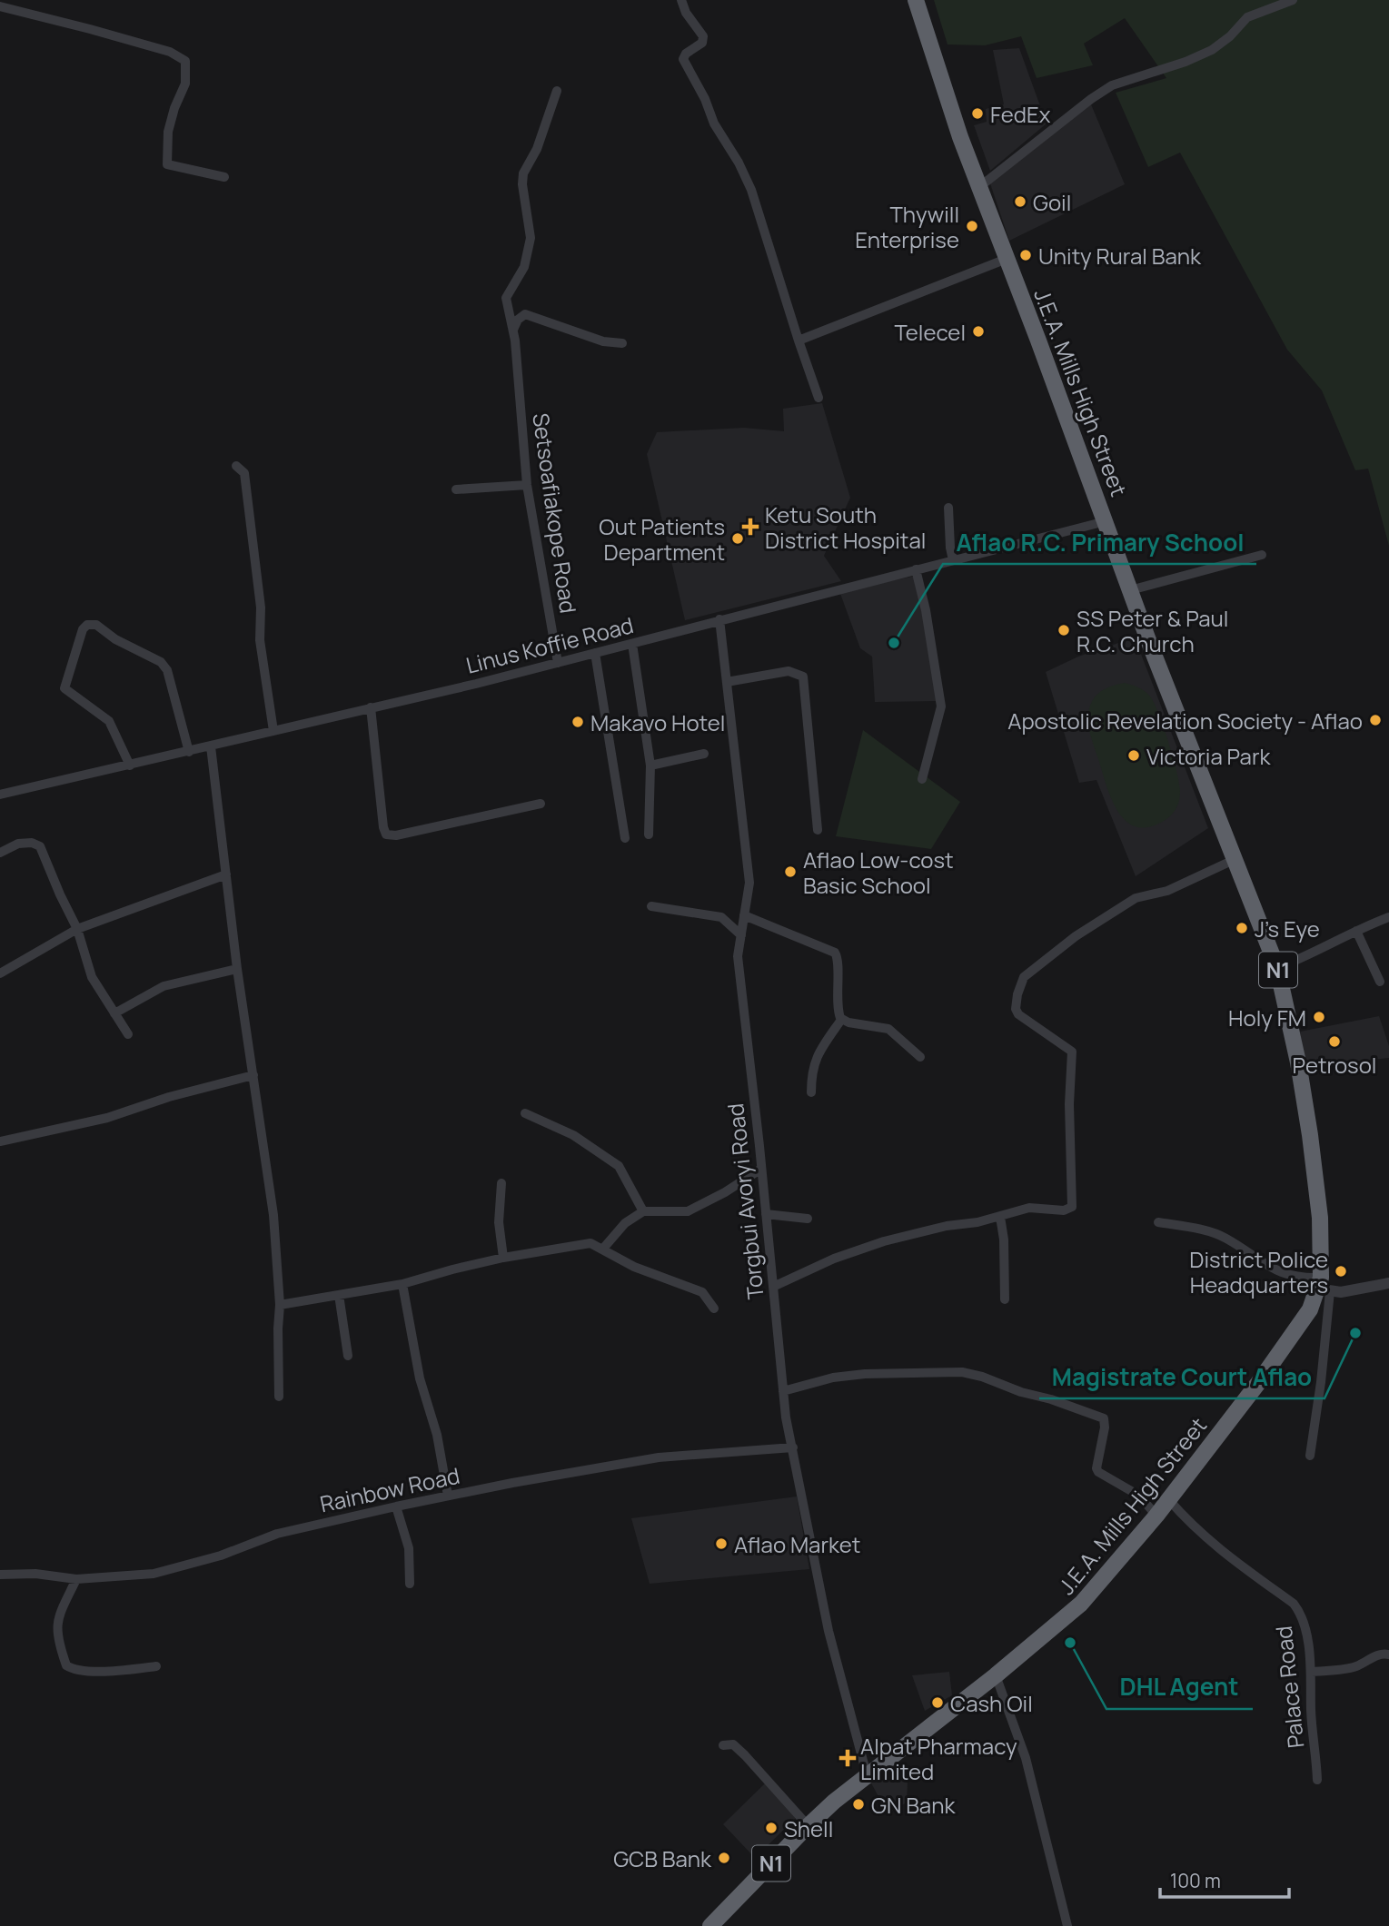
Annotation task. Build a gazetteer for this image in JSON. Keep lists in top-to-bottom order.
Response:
{
  "streets": {
    "highway": ["J.E.A. Mills High Street", "N1"],
    "street": [
      "Setsoafiakope Road",
      "Linus Koffie Road",
      "Torgbui Avoryi Road",
      "Rainbow Road",
      "Palace Road"
    ]
  },
  "crossings": [
    ["J.E.A. Mills High Street", "Linus Koffie Road"],
    ["J.E.A. Mills High Street", "N1"],
    ["J.E.A. Mills High Street", "Torgbui Avoryi Road"],
    ["J.E.A. Mills High Street", "Palace Road"],
    ["Setsoafiakope Road", "Linus Koffie Road"],
    ["Linus Koffie Road", "Torgbui Avoryi Road"],
    ["Torgbui Avoryi Road", "Rainbow Road"]
  ],
  "places": {
    "other": [
      "FedEx",
      "Goil",
      "Thywill Enterprise",
      "Unity Rural Bank",
      "Telecel",
      "Out Patients Department",
      "SS Peter & Paul R.C. Church",
      "Aflao R.C. Primary School",
      "Apostolic Revelation Society - Aflao",
      "Makavo Hotel",
      "Victoria Park",
      "Aflao Low-cost Basic School",
      "J's Eye",
      "Holy FM",
      "Petrosol",
      "District Police Headquarters",
      "Magistrate Court Aflao",
      "Aflao Market",
      "DHL Agent",
      "Cash Oil",
      "GN Bank",
      "Shell",
      "GCB Bank"
    ],
    "health": ["Ketu South District Hospital", "Alpat Pharmacy Limited"]
  },
  "scale_bar": "100 m"
}
